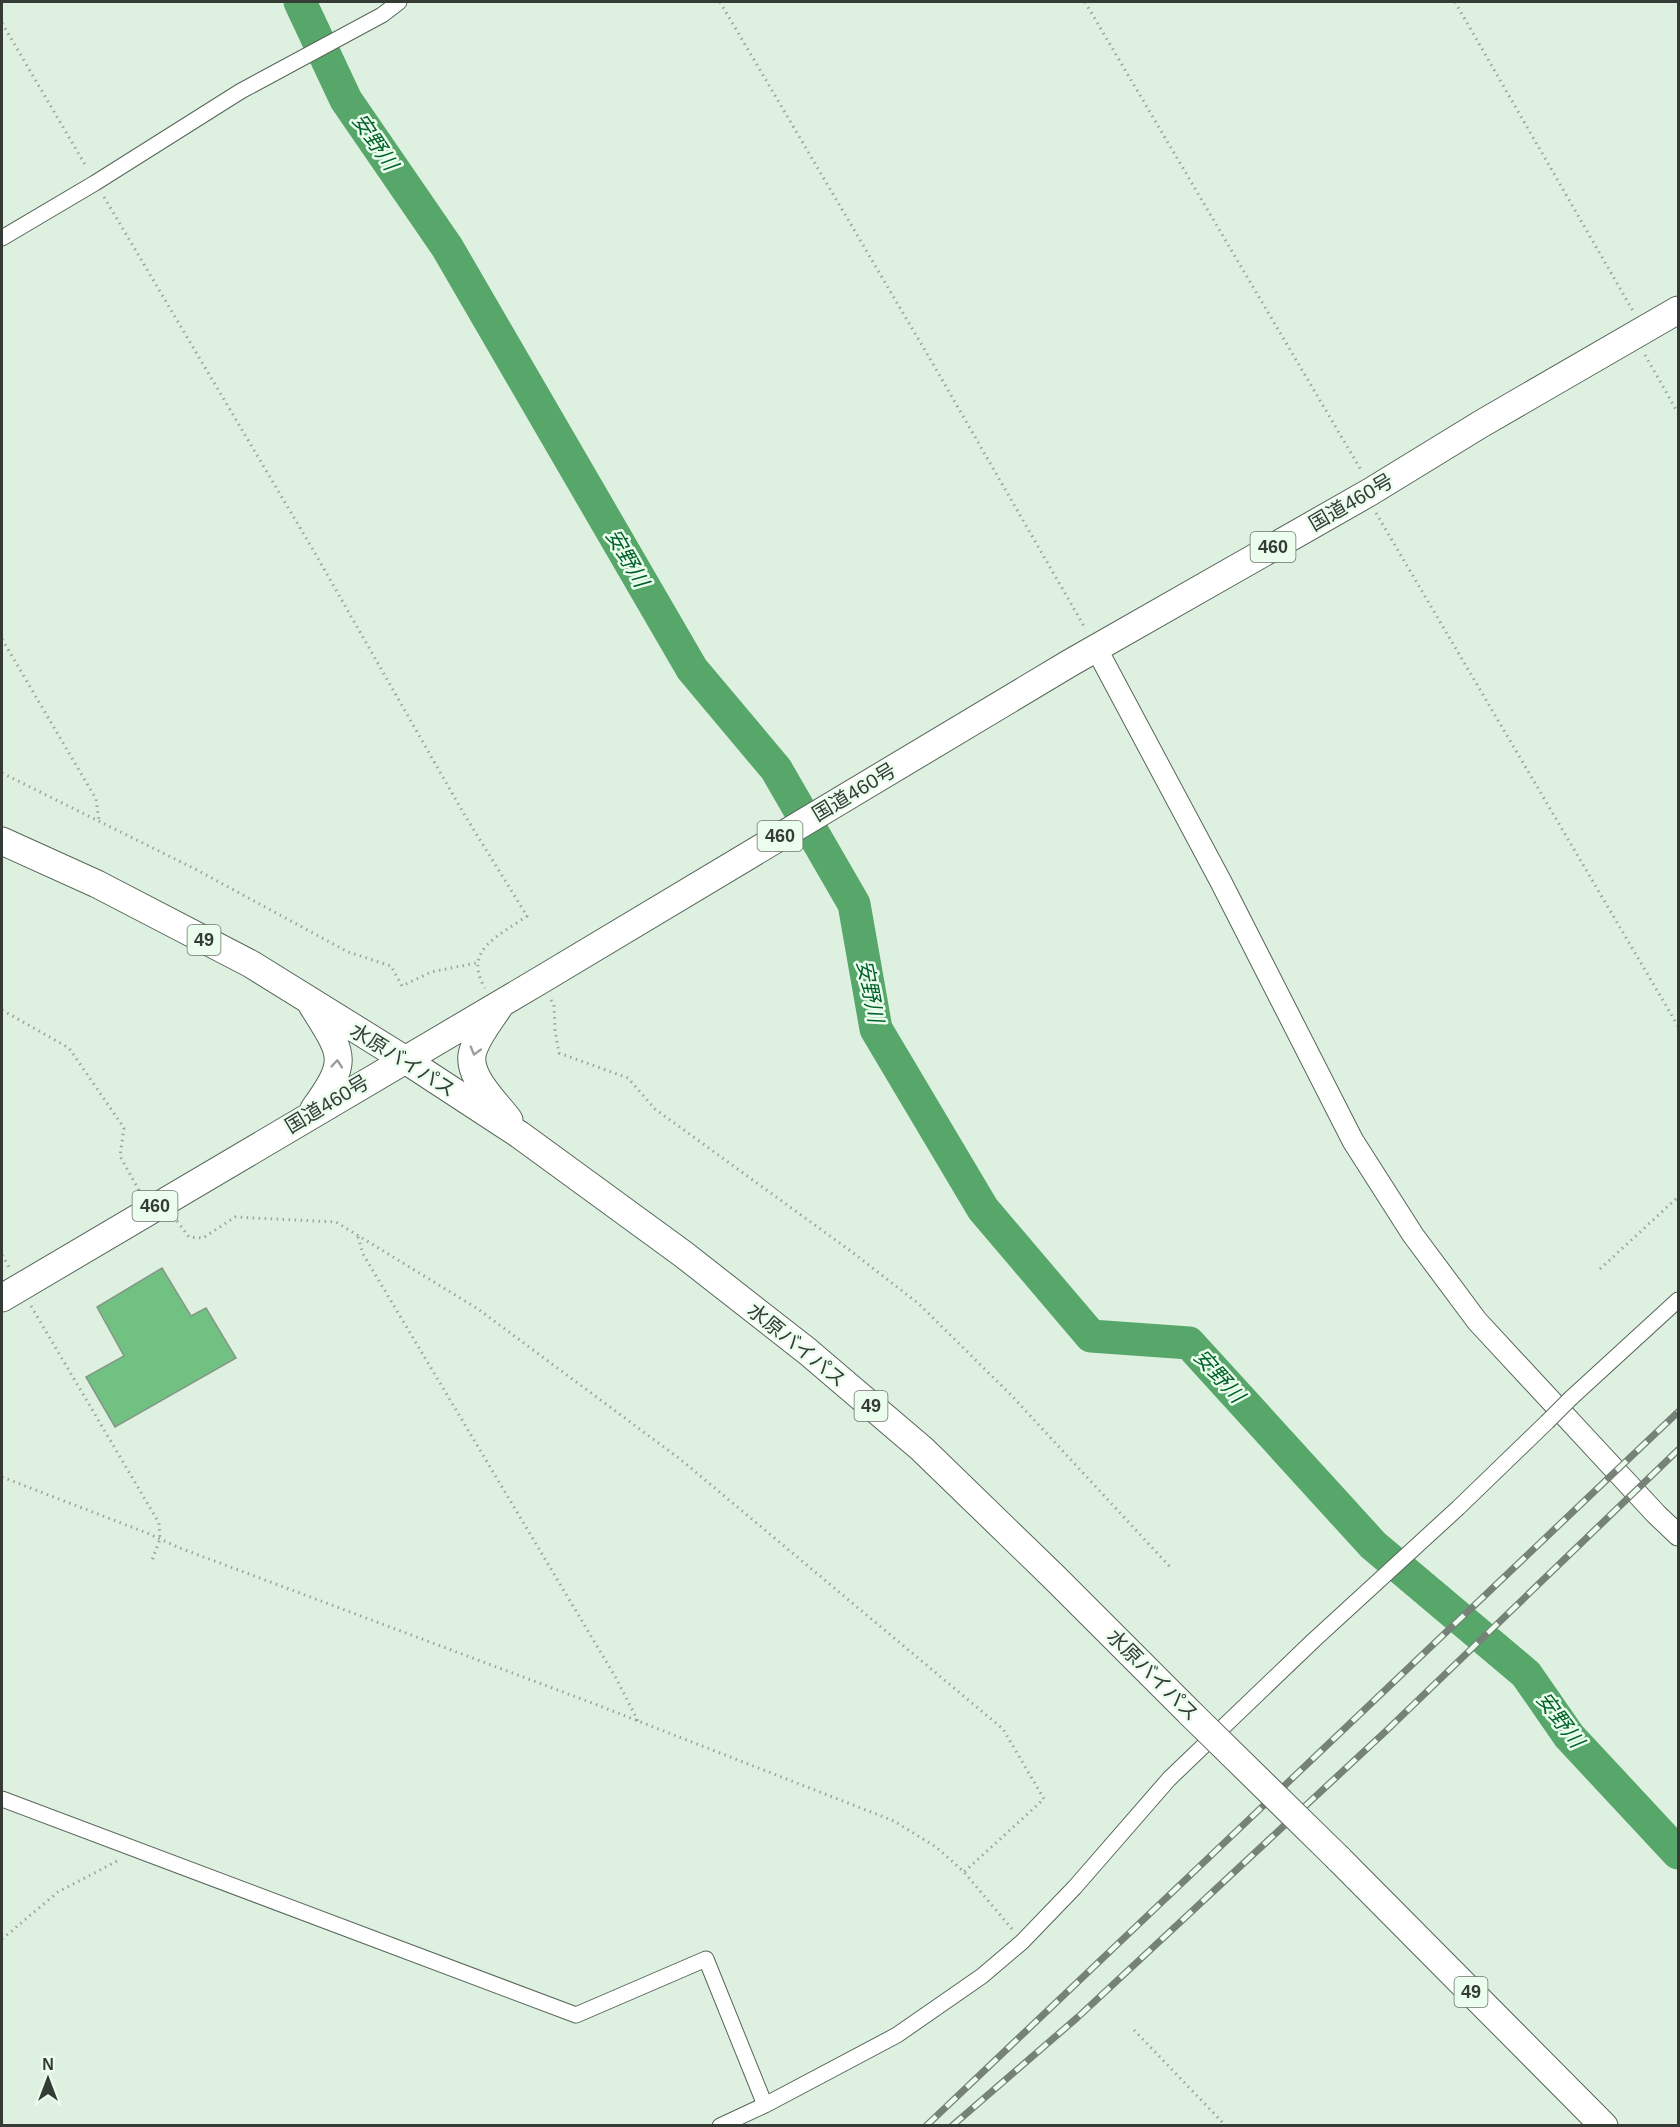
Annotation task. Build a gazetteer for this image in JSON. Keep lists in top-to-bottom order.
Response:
{
  "streets": {
    "highway": [
      "国道460号",
      "460",
      "49",
      "水原バイパス"
    ]
  },
  "crossings": [
    ["国道460号", "水原バイパス"]
  ],
  "water": ["安野川"],
  "north": "top"
}
